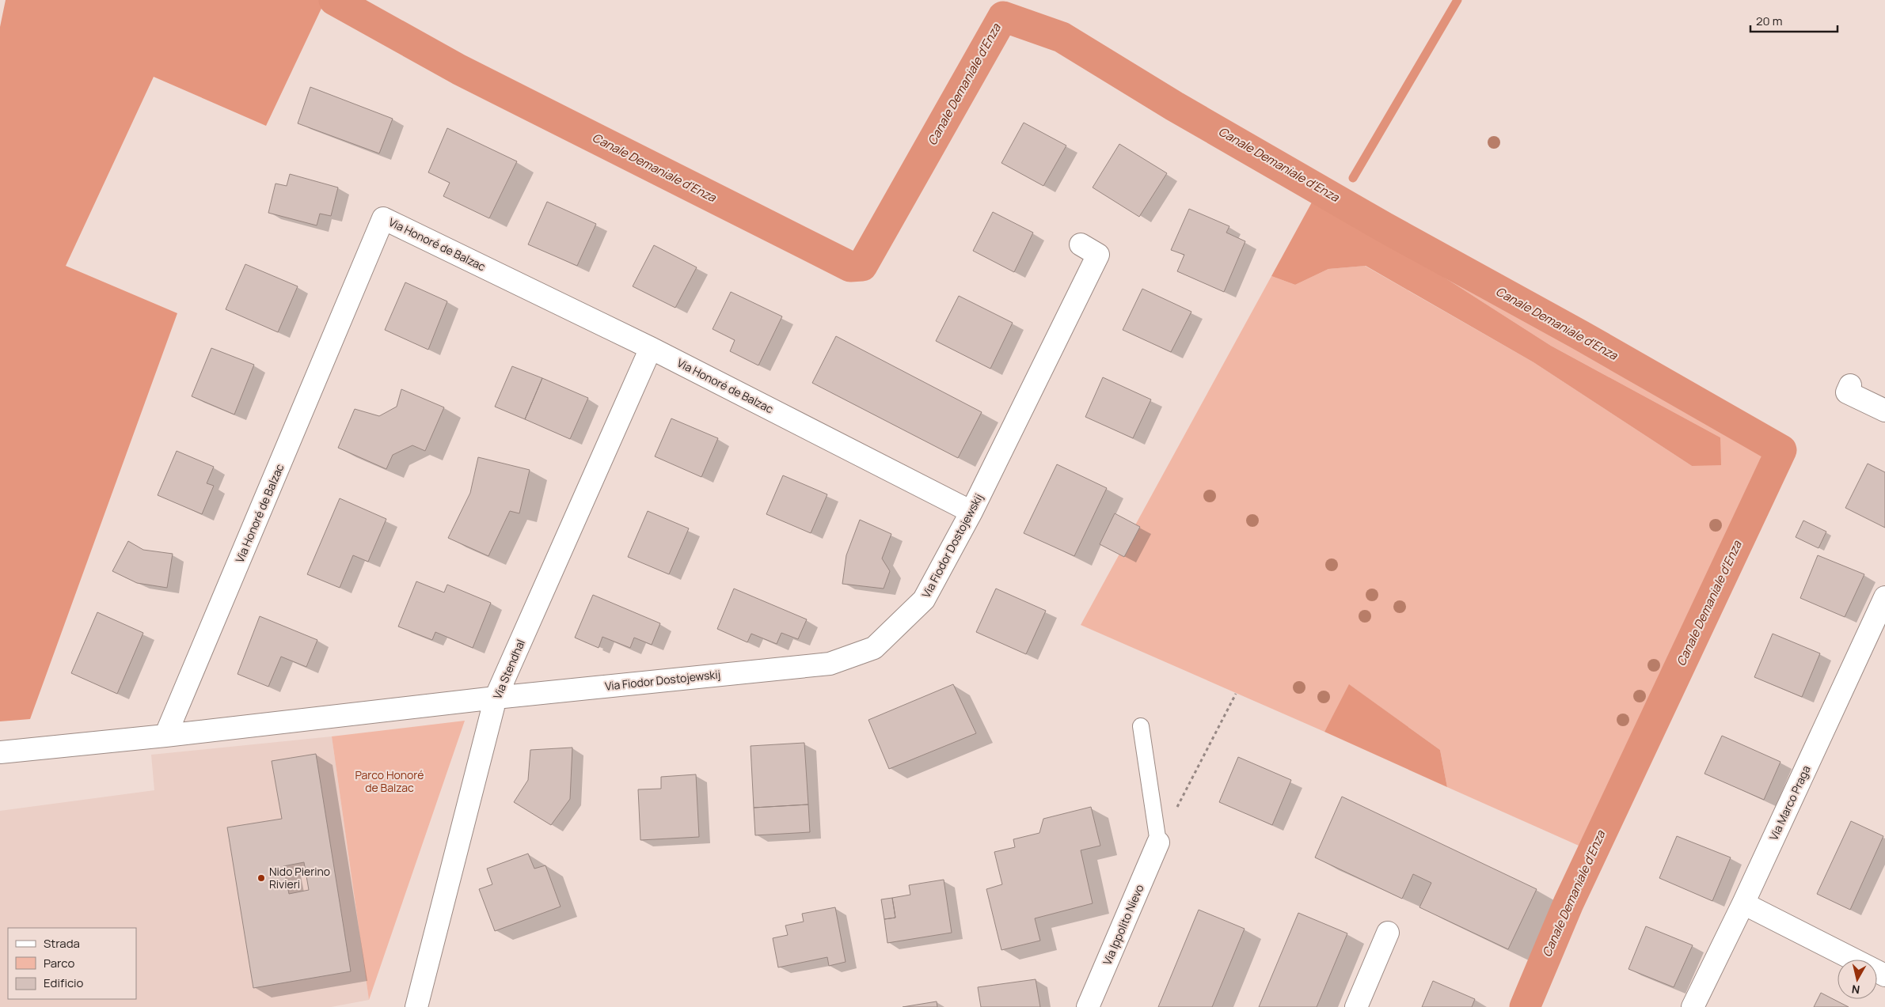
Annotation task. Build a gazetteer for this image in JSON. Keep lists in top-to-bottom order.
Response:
{
  "streets": {
    "street": [
      "Via Honoré de Balzac",
      "Via Fiodor Dostojewskij",
      "Via Stendhal",
      "Via Marco Praga",
      "Via Ippolito Nievo"
    ]
  },
  "crossings": [
    ["Via Honoré de Balzac", "Via Fiodor Dostojewskij"],
    ["Via Honoré de Balzac", "Via Stendhal"],
    ["Via Fiodor Dostojewskij", "Via Stendhal"]
  ],
  "water": ["Canale Demaniale d'Enza"],
  "parks": ["Parco Honoré de Balzac"],
  "places": ["Nido Pierino Rivieri"],
  "legend": ["Strada", "Parco", "Edificio"],
  "scale_bar": "20 m",
  "north": "bottom"
}
